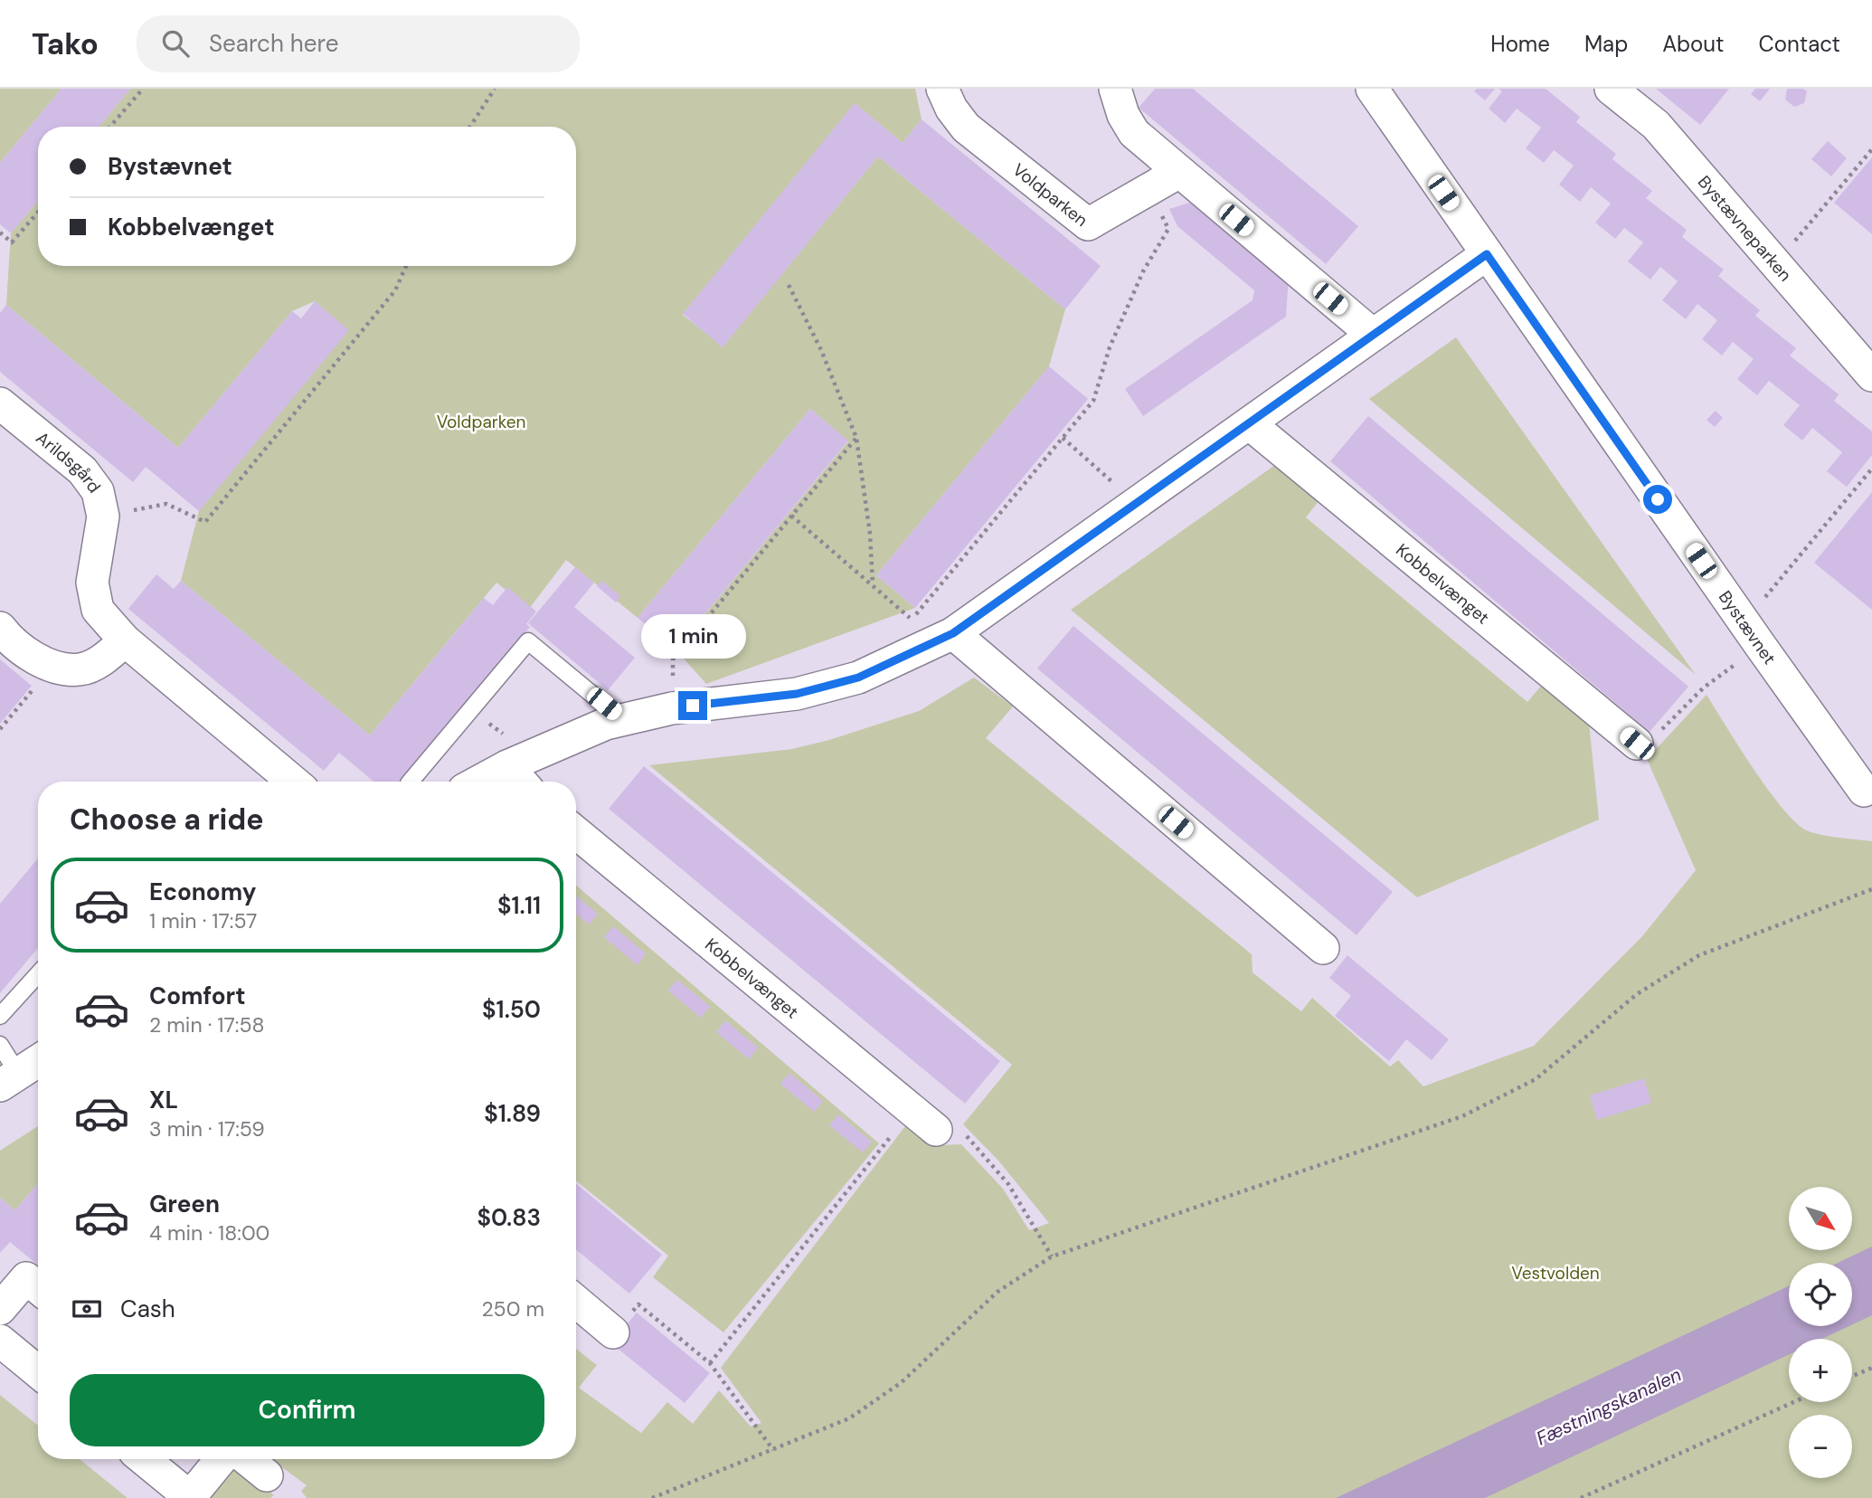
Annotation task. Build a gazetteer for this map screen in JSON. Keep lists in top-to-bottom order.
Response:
{
  "streets": {
    "street": [
      "Voldparken",
      "Bystævneparken",
      "Arildsgård",
      "Kobbelvænget",
      "Bystævnet"
    ]
  },
  "water": ["Fæstningskanalen"],
  "parks": ["Voldparken", "Vestvolden"],
  "north": "bottom right",
  "page": {
    "header": "Tako",
    "search": "Search here",
    "nav": [
      "Home",
      "Map",
      "About",
      "Contact"
    ],
    "banner": ["Bystævnet", "Kobbelvænget"],
    "bubble": "1 min",
    "heading": "Choose a ride",
    "list": [
      {
        "name": "Economy",
        "note": "1 min · 17:57",
        "value": "$1.11"
      },
      {
        "name": "Comfort",
        "note": "2 min · 17:58",
        "value": "$1.50"
      },
      {
        "name": "XL",
        "note": "3 min · 17:59",
        "value": "$1.89"
      },
      {
        "name": "Green",
        "note": "4 min · 18:00",
        "value": "$0.83"
      }
    ],
    "map_buttons": ["+", "−"],
    "pay": ["Cash", "250 m"],
    "buttons": "Confirm"
  }
}
